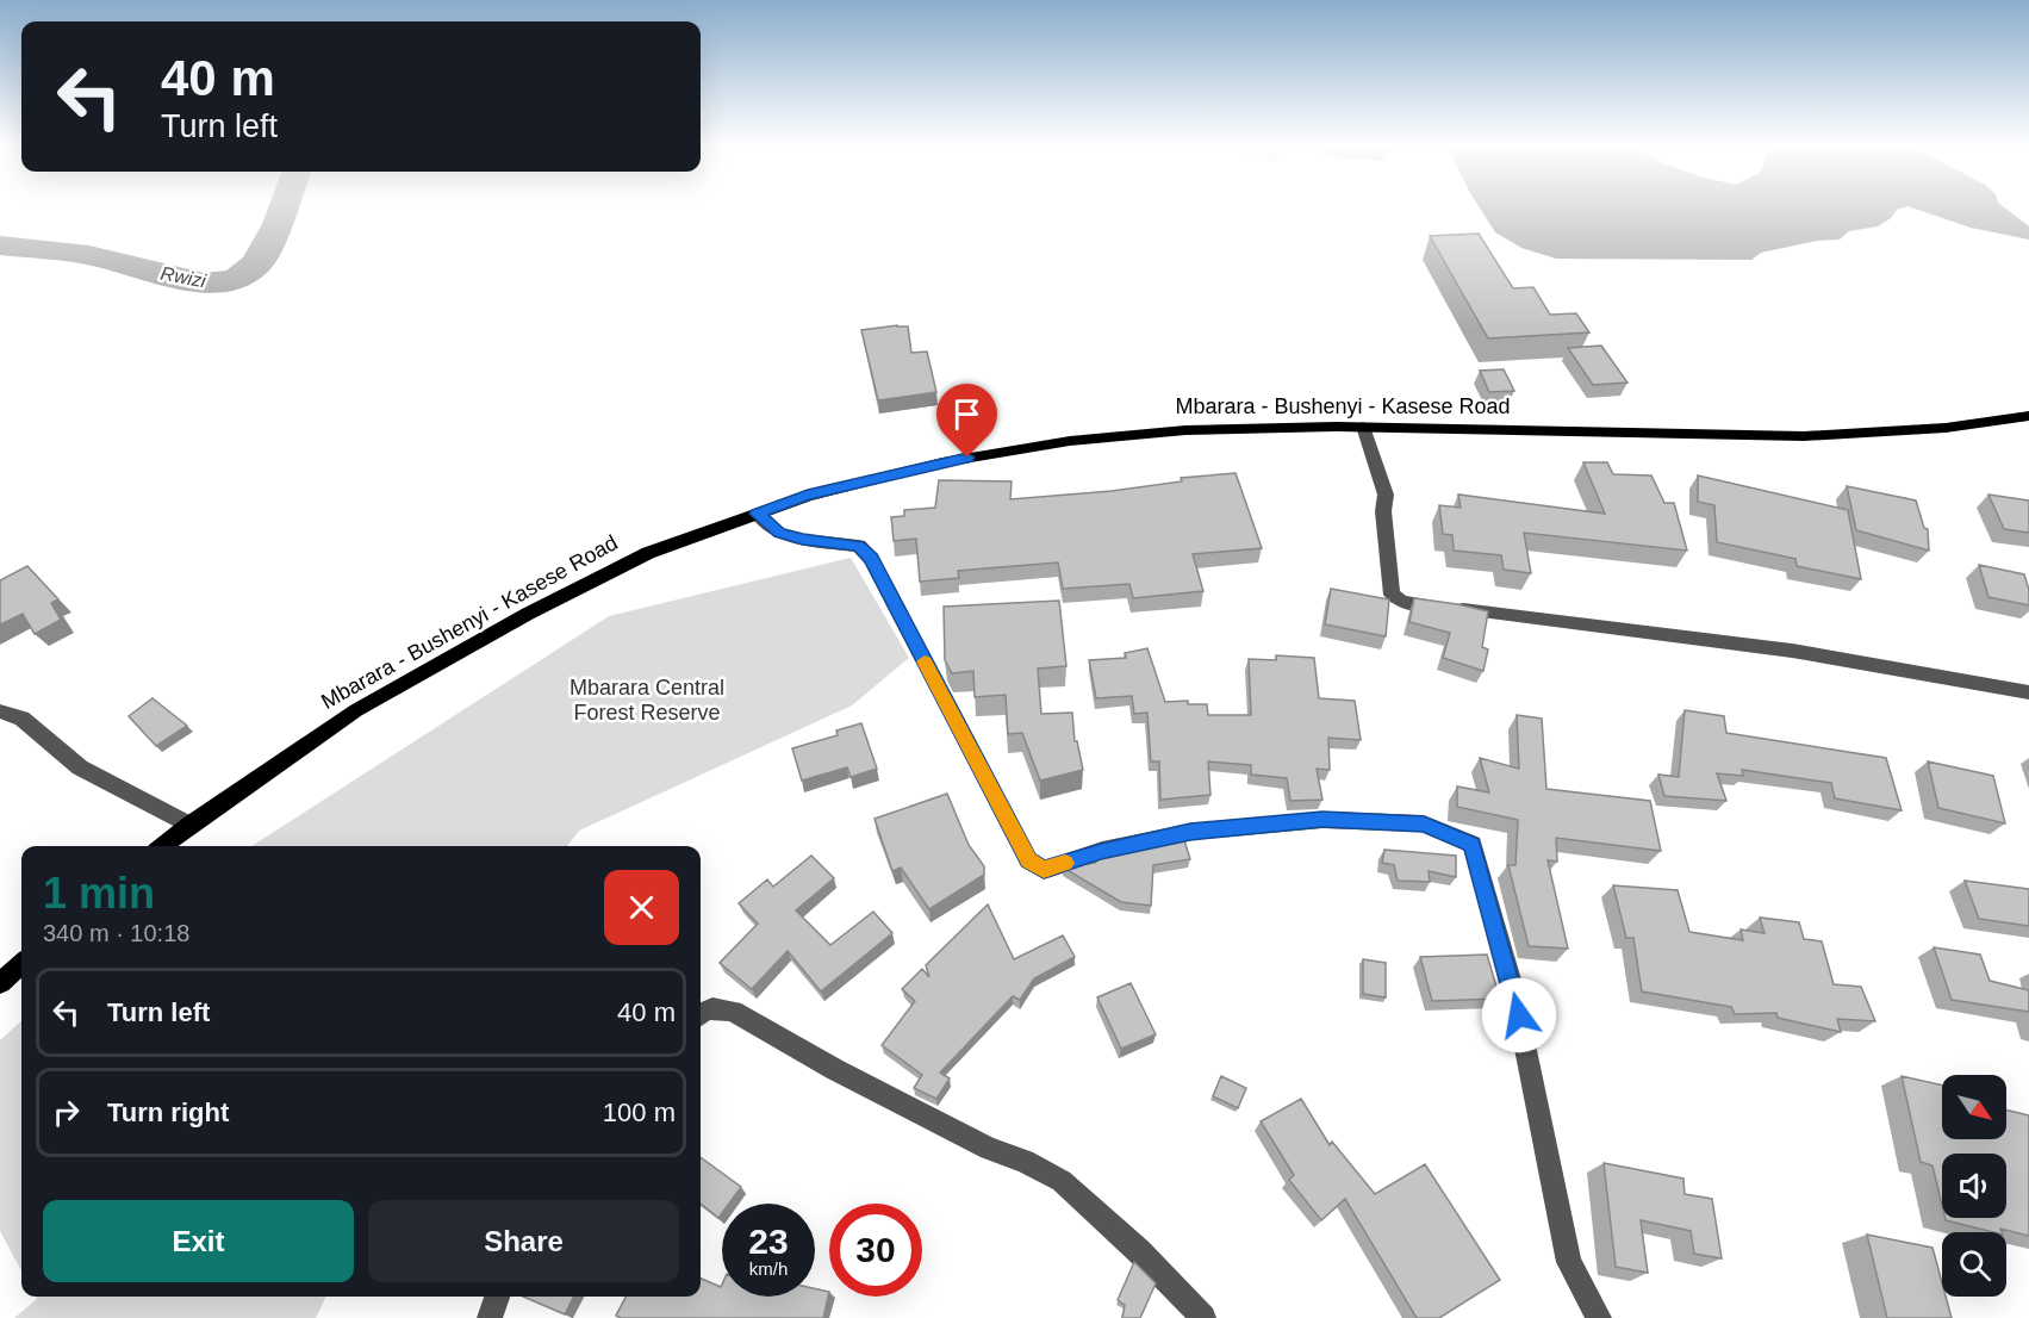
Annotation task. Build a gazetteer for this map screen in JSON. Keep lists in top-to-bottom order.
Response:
{
  "streets": {
    "main road": ["Mbarara - Bushenyi - Kasese Road"]
  },
  "water": ["Rwizi"],
  "parks": ["Mbarara Central Forest Reserve"],
  "north": "bottom right",
  "page": {
    "turn": ["40 m", "Turn left"],
    "heading": ["1 min", "340 m · 10:18"],
    "list": [
      {
        "name": "Turn left",
        "value": "40 m"
      },
      {
        "name": "Turn right",
        "value": "100 m"
      }
    ],
    "buttons": ["Exit", "Share"],
    "speed": "23 km/h",
    "limit": "30"
  }
}
